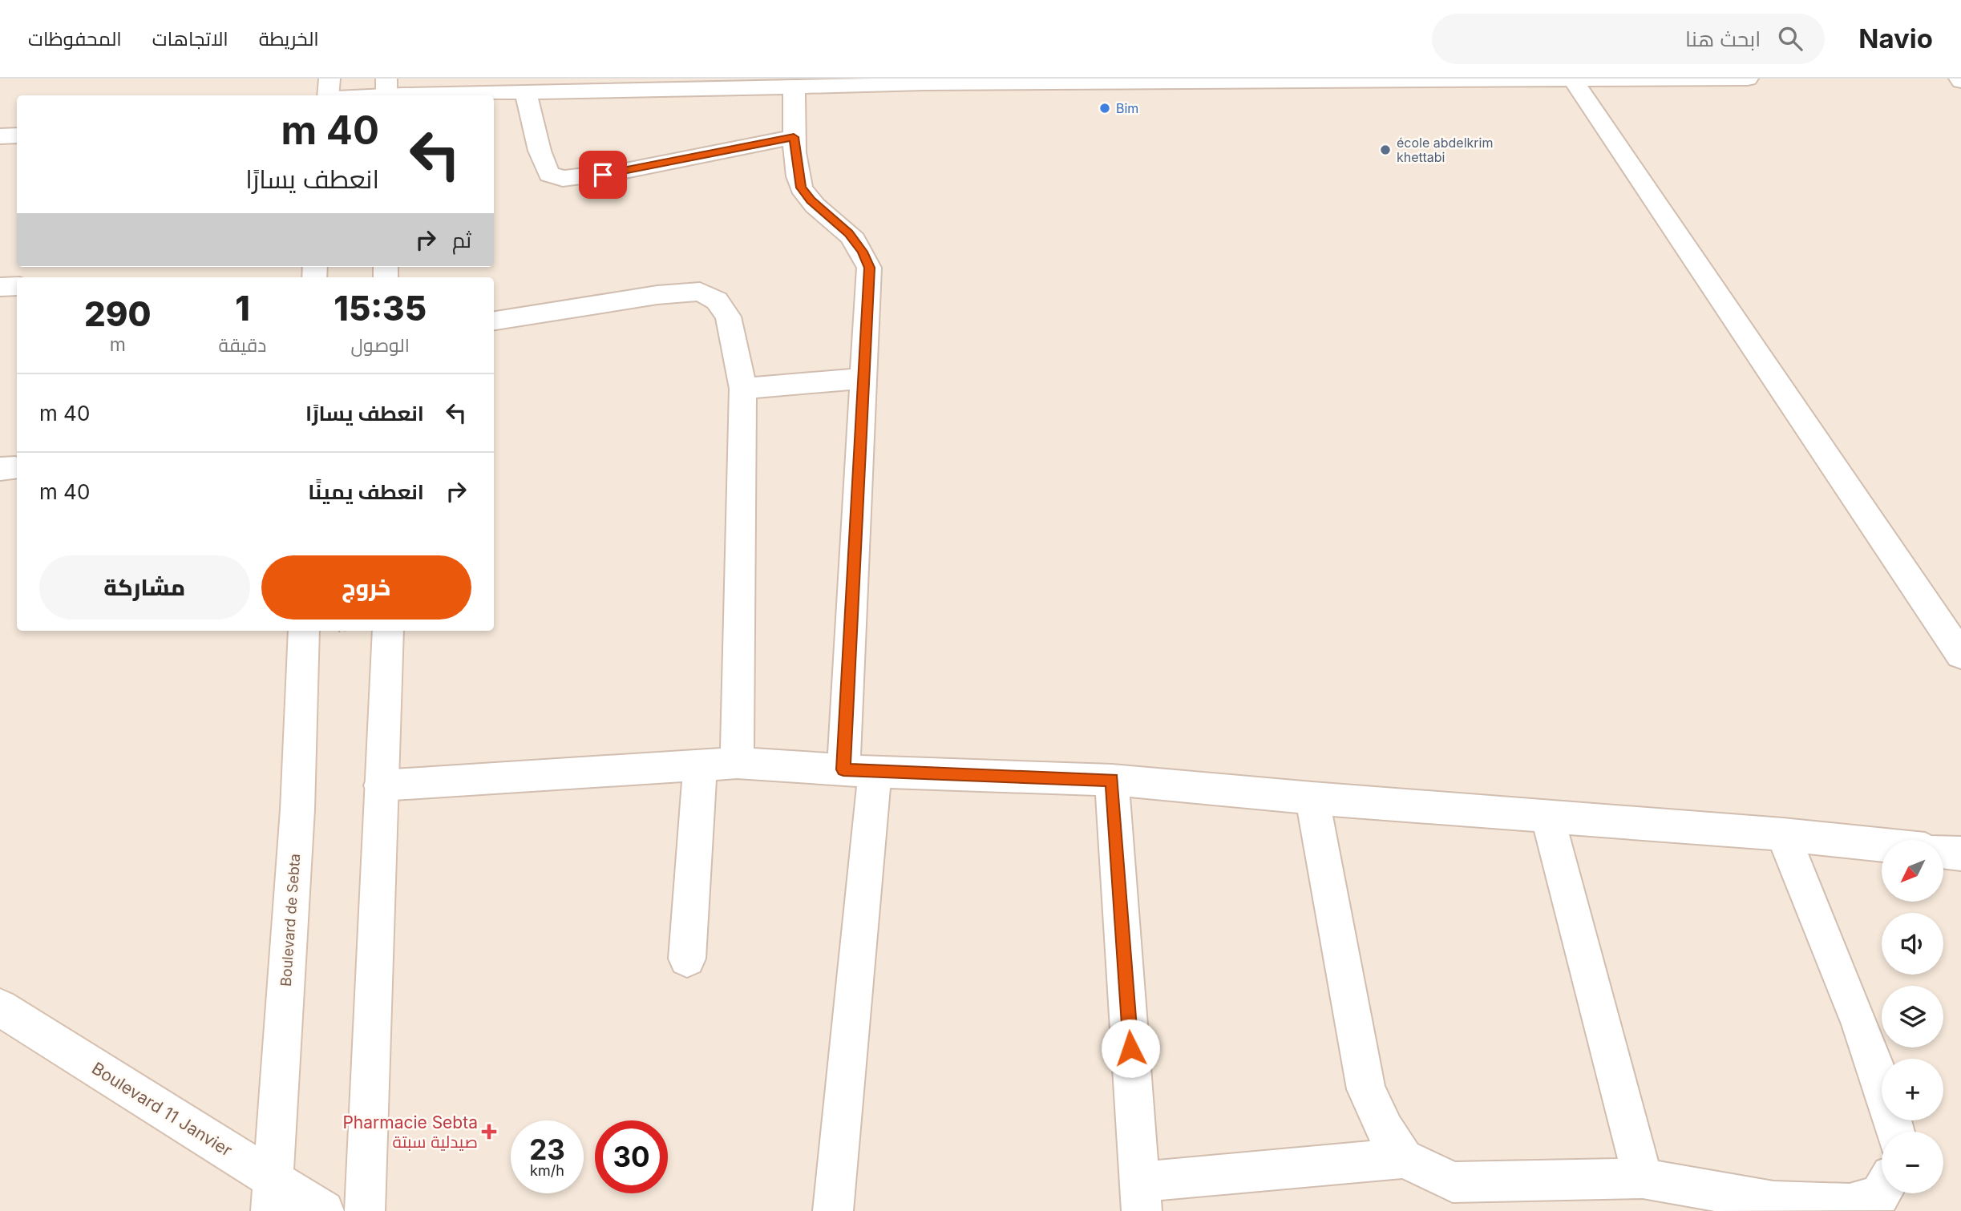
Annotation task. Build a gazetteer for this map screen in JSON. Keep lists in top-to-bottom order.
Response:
{
  "streets": {
    "street": ["Boulevard de Sebta", "Boulevard 11 Janvier"]
  },
  "crossings": [
    ["Boulevard de Sebta", "Boulevard 11 Janvier"]
  ],
  "places": {
    "other": ["Bim", "école abdelkrim khettabi"],
    "health": ["Pharmacie Sebta صيدلية سبتة"]
  },
  "north": "bottom left",
  "page": {
    "header": "Navio",
    "search": "ابحث هنا",
    "nav": ["الخريطة", "الاتجاهات", "المحفوظات"],
    "turn": ["40 m", "انعطف يسارًا"],
    "then": "ثم",
    "eta": [
      "15:35",
      "الوصول",
      "1",
      "دقيقة",
      "290",
      "m"
    ],
    "list": [
      {
        "name": "انعطف يسارًا",
        "value": "40 m"
      },
      {
        "name": "انعطف يمينًا",
        "value": "40 m"
      }
    ],
    "buttons": ["خروج", "مشاركة"],
    "map_buttons": ["+", "−"],
    "speed": "23 km/h",
    "limit": "30"
  }
}
